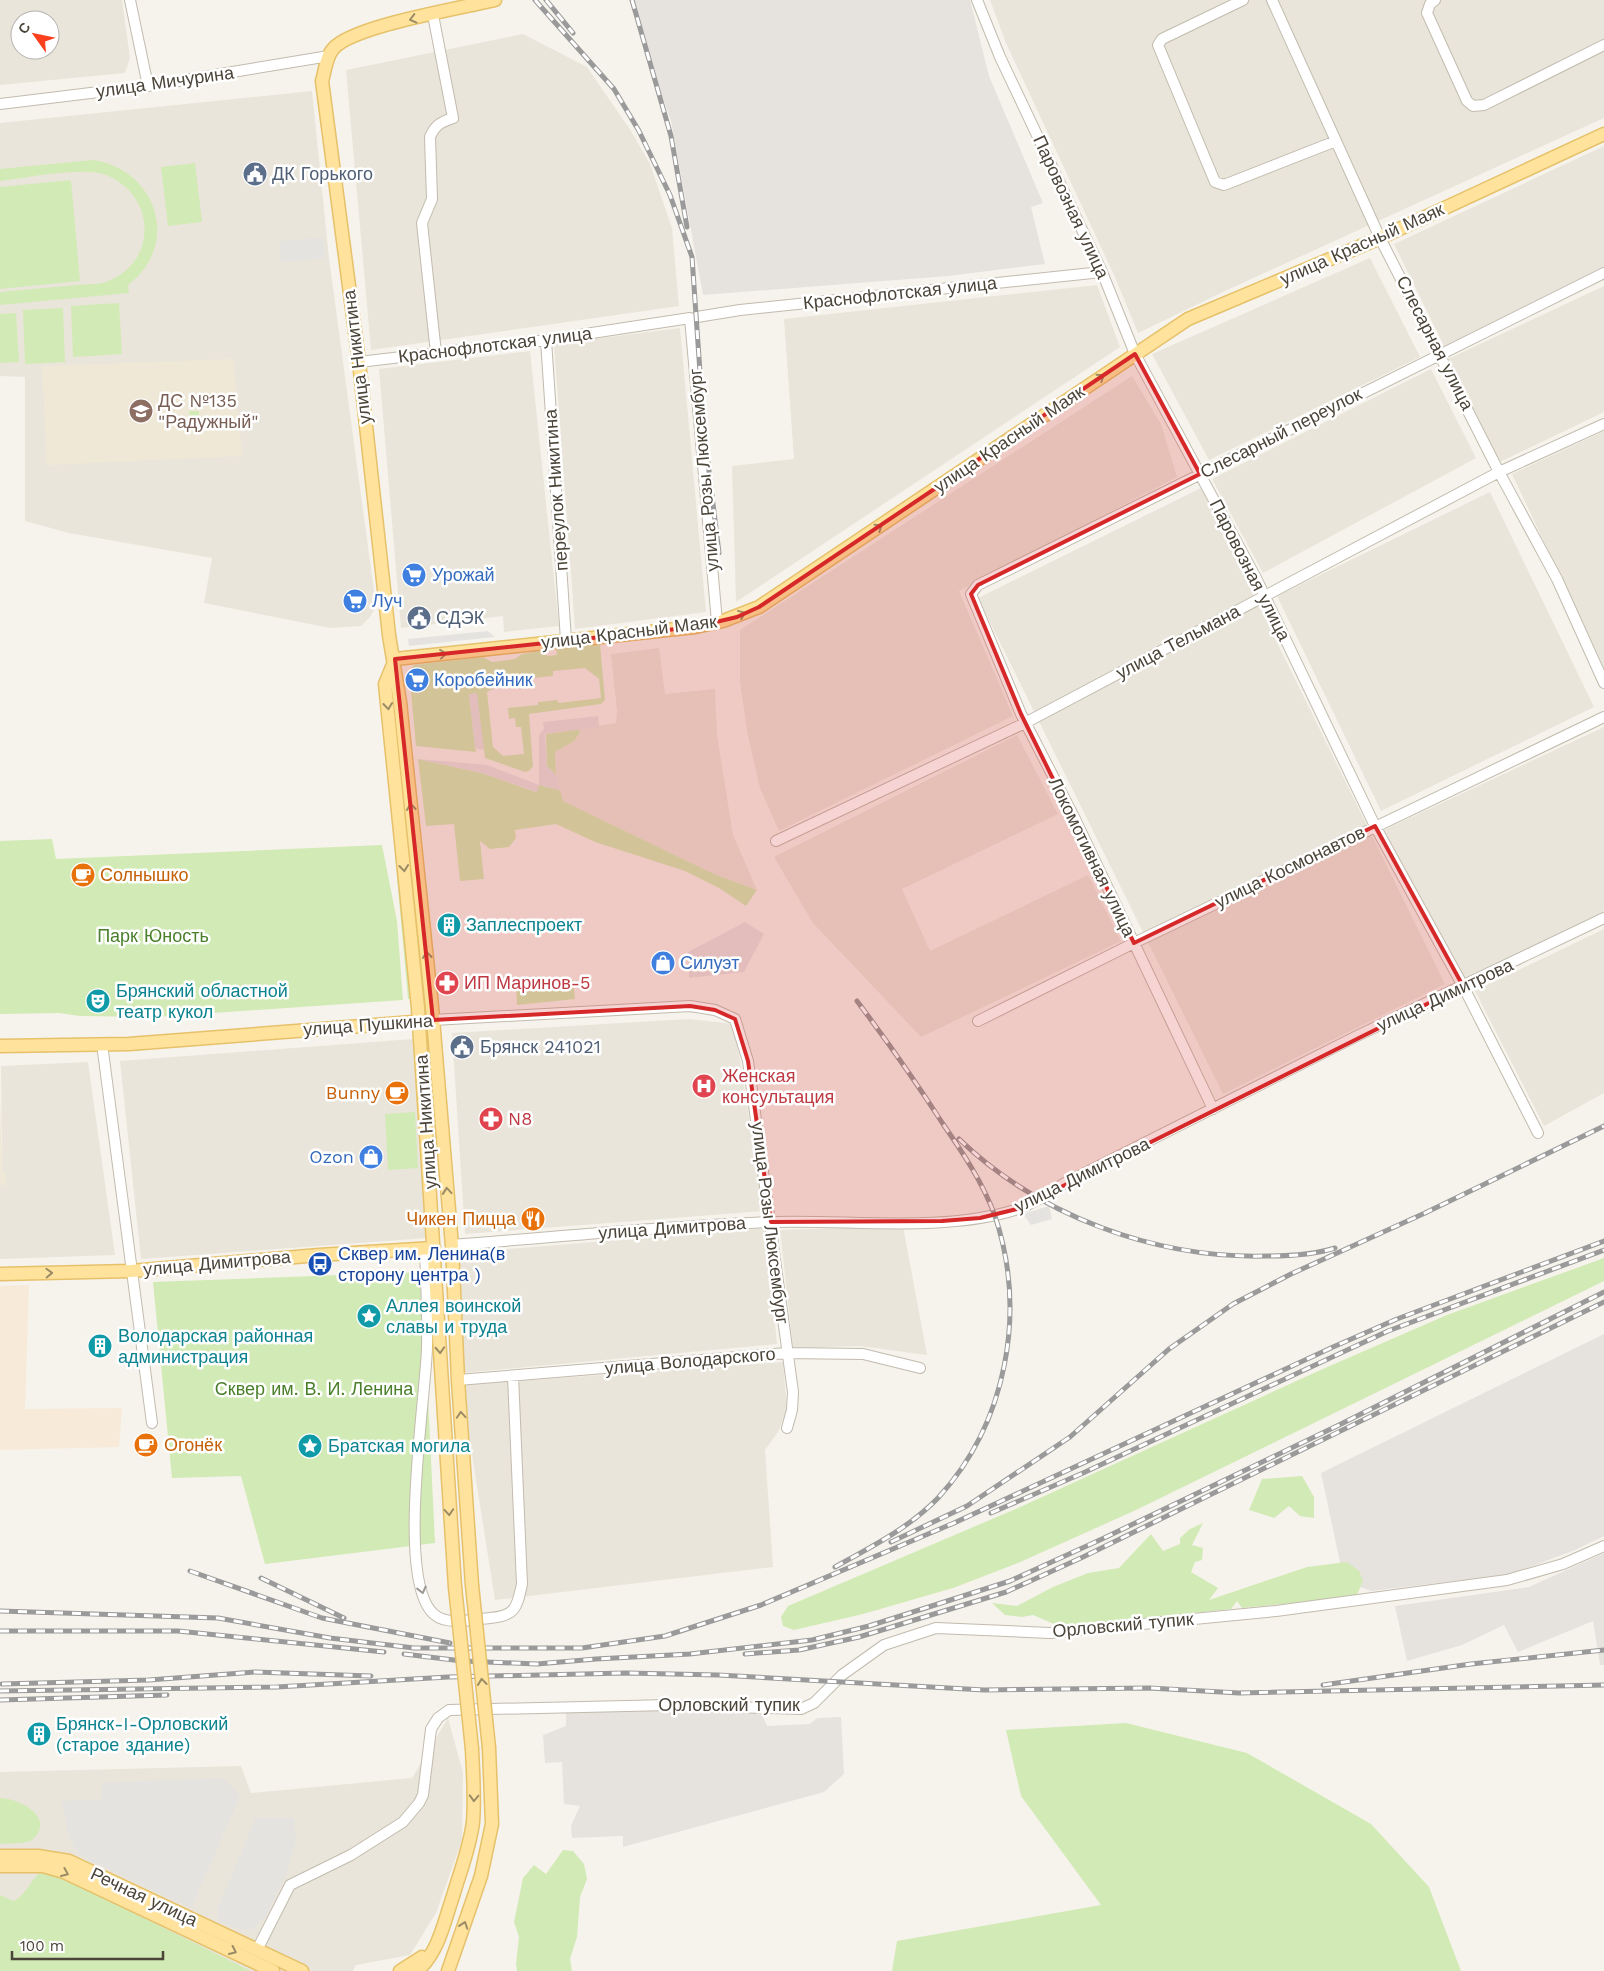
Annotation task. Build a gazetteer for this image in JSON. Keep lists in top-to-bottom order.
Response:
{
  "streets": {
    "main road": [
      "улица Красный Маяк",
      "улица Никитина",
      "улица Димитрова",
      "улица Пушкина",
      "Речная улица"
    ],
    "street": [
      "улица Мичурина",
      "Паровозная улица",
      "Краснофлотская улица",
      "Слесарная улица",
      "Слесарный переулок",
      "улица Розы Люксембург",
      "переулок Никитина",
      "улица Тельмана",
      "Локомотивная улица",
      "улица Космонавтов",
      "улица Володарского",
      "Орловский тупик"
    ]
  },
  "crossings": [
    ["улица Мичурина", "улица Никитина"],
    ["Паровозная улица", "улица Красный Маяк"],
    ["Паровозная улица", "Краснофлотская улица"],
    ["Паровозная улица", "Слесарный переулок"],
    ["Паровозная улица", "улица Тельмана"],
    ["Паровозная улица", "улица Космонавтов"],
    ["Паровозная улица", "улица Димитрова"],
    ["улица Красный Маяк", "Слесарная улица"],
    ["улица Красный Маяк", "улица Никитина"],
    ["улица Красный Маяк", "улица Розы Люксембург"],
    ["улица Красный Маяк", "переулок Никитина"],
    ["Краснофлотская улица", "улица Никитина"],
    ["Краснофлотская улица", "улица Розы Люксембург"],
    ["Краснофлотская улица", "переулок Никитина"],
    ["Слесарная улица", "Слесарный переулок"],
    ["Слесарная улица", "улица Тельмана"],
    ["улица Никитина", "улица Димитрова"],
    ["улица Никитина", "улица Пушкина"],
    ["улица Никитина", "улица Володарского"],
    ["Слесарный переулок", "Локомотивная улица"],
    ["улица Розы Люксембург", "улица Димитрова"],
    ["улица Розы Люксембург", "улица Пушкина"],
    ["улица Розы Люксембург", "улица Володарского"],
    ["улица Тельмана", "Локомотивная улица"],
    ["Локомотивная улица", "улица Космонавтов"],
    ["Локомотивная улица", "улица Димитрова"],
    ["Орловский тупик", "Речная улица"]
  ],
  "one_way": ["улица Красный Маяк"],
  "parks": ["Парк Юность", "Сквер им. В. И. Ленина"],
  "places": {
    "public building": ["ДК Горького", "СДЭК", "Брянск 241021"],
    "school or university": ["ДС №135 \"Радужный\""],
    "supermarket": ["Урожай", "Луч", "Коробейник"],
    "cafe": ["Солнышко", "Bunny", "Огонёк"],
    "building": ["Заплеспроект", "Володарская районная администрация", "Брянск-I-Орловский (старое здание)"],
    "shop": ["Силуэт", "Ozon"],
    "pharmacy": ["ИП Маринов-5", "N8"],
    "theatre": ["Брянский областной театр кукол"],
    "hospital": ["Женская консультация"],
    "restaurant": ["Чикен Пицца"],
    "bus stop": ["Сквер им. Ленина(в сторону центра )"],
    "place": ["Аллея воинской славы и труда", "Братская могила"]
  },
  "scale_bar": "100 m",
  "north": "top left"
}
